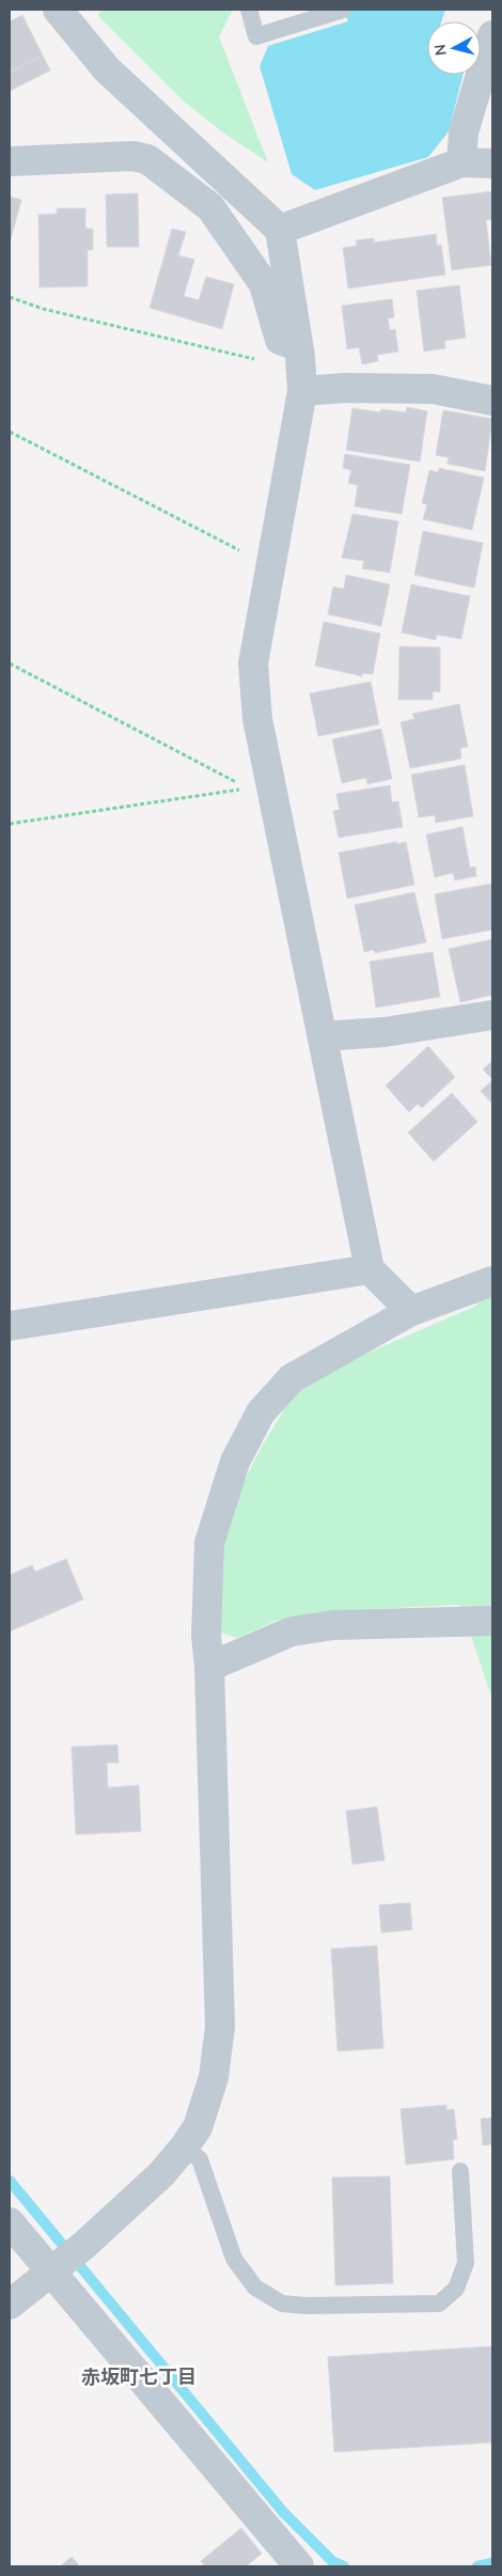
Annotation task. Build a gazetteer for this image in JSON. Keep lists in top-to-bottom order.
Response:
{
  "districts": ["赤坂町七丁目"],
  "north": "left"
}
